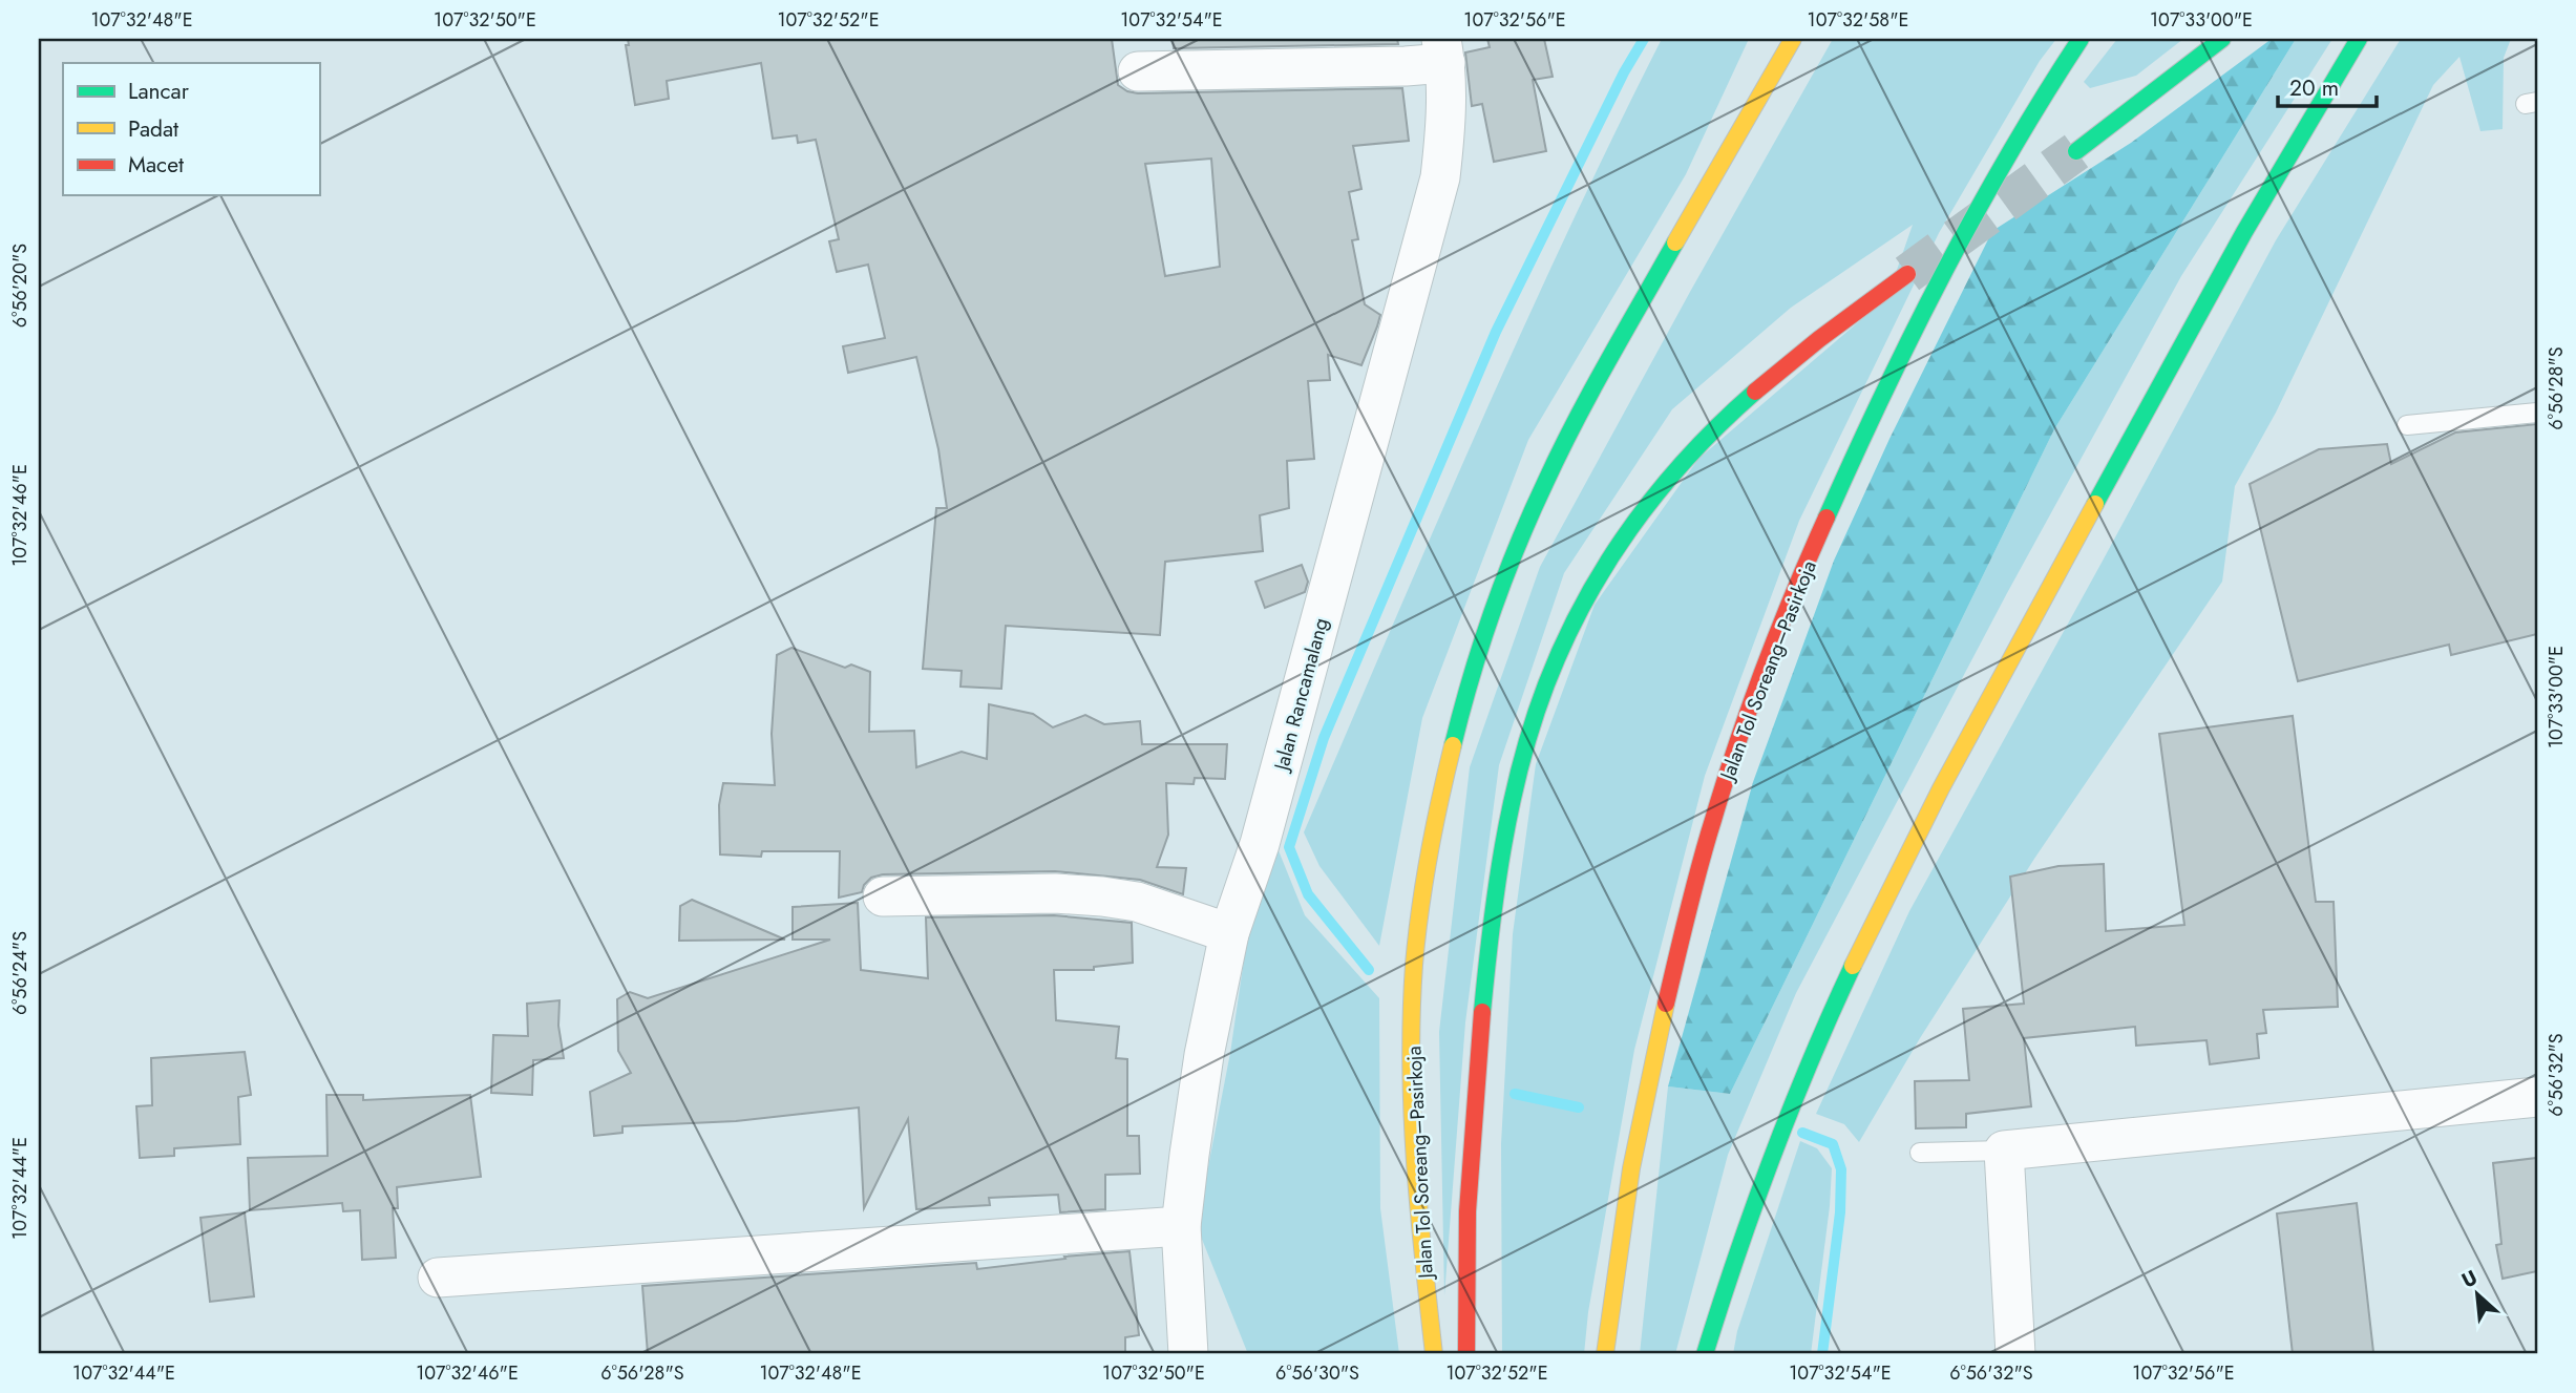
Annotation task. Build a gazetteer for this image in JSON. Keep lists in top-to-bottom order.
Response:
{
  "streets": {
    "highway": ["Jalan Tol Soreang–Pasirkoja"],
    "street": ["Jalan Rancamalang"]
  },
  "legend": ["Lancar", "Padat", "Macet"],
  "scale_bar": "20 m",
  "north": "top left",
  "coordinates": [
    "107°32'48\"E",
    "107°32'50\"E",
    "107°32'52\"E",
    "107°32'54\"E",
    "107°32'56\"E",
    "107°32'58\"E",
    "107°33'00\"E",
    "6°56'20\"S",
    "6°56'28\"S",
    "107°32'46\"E",
    "6°56'24\"S",
    "6°56'32\"S",
    "107°32'44\"E",
    "6°56'30\"S"
  ]
}
